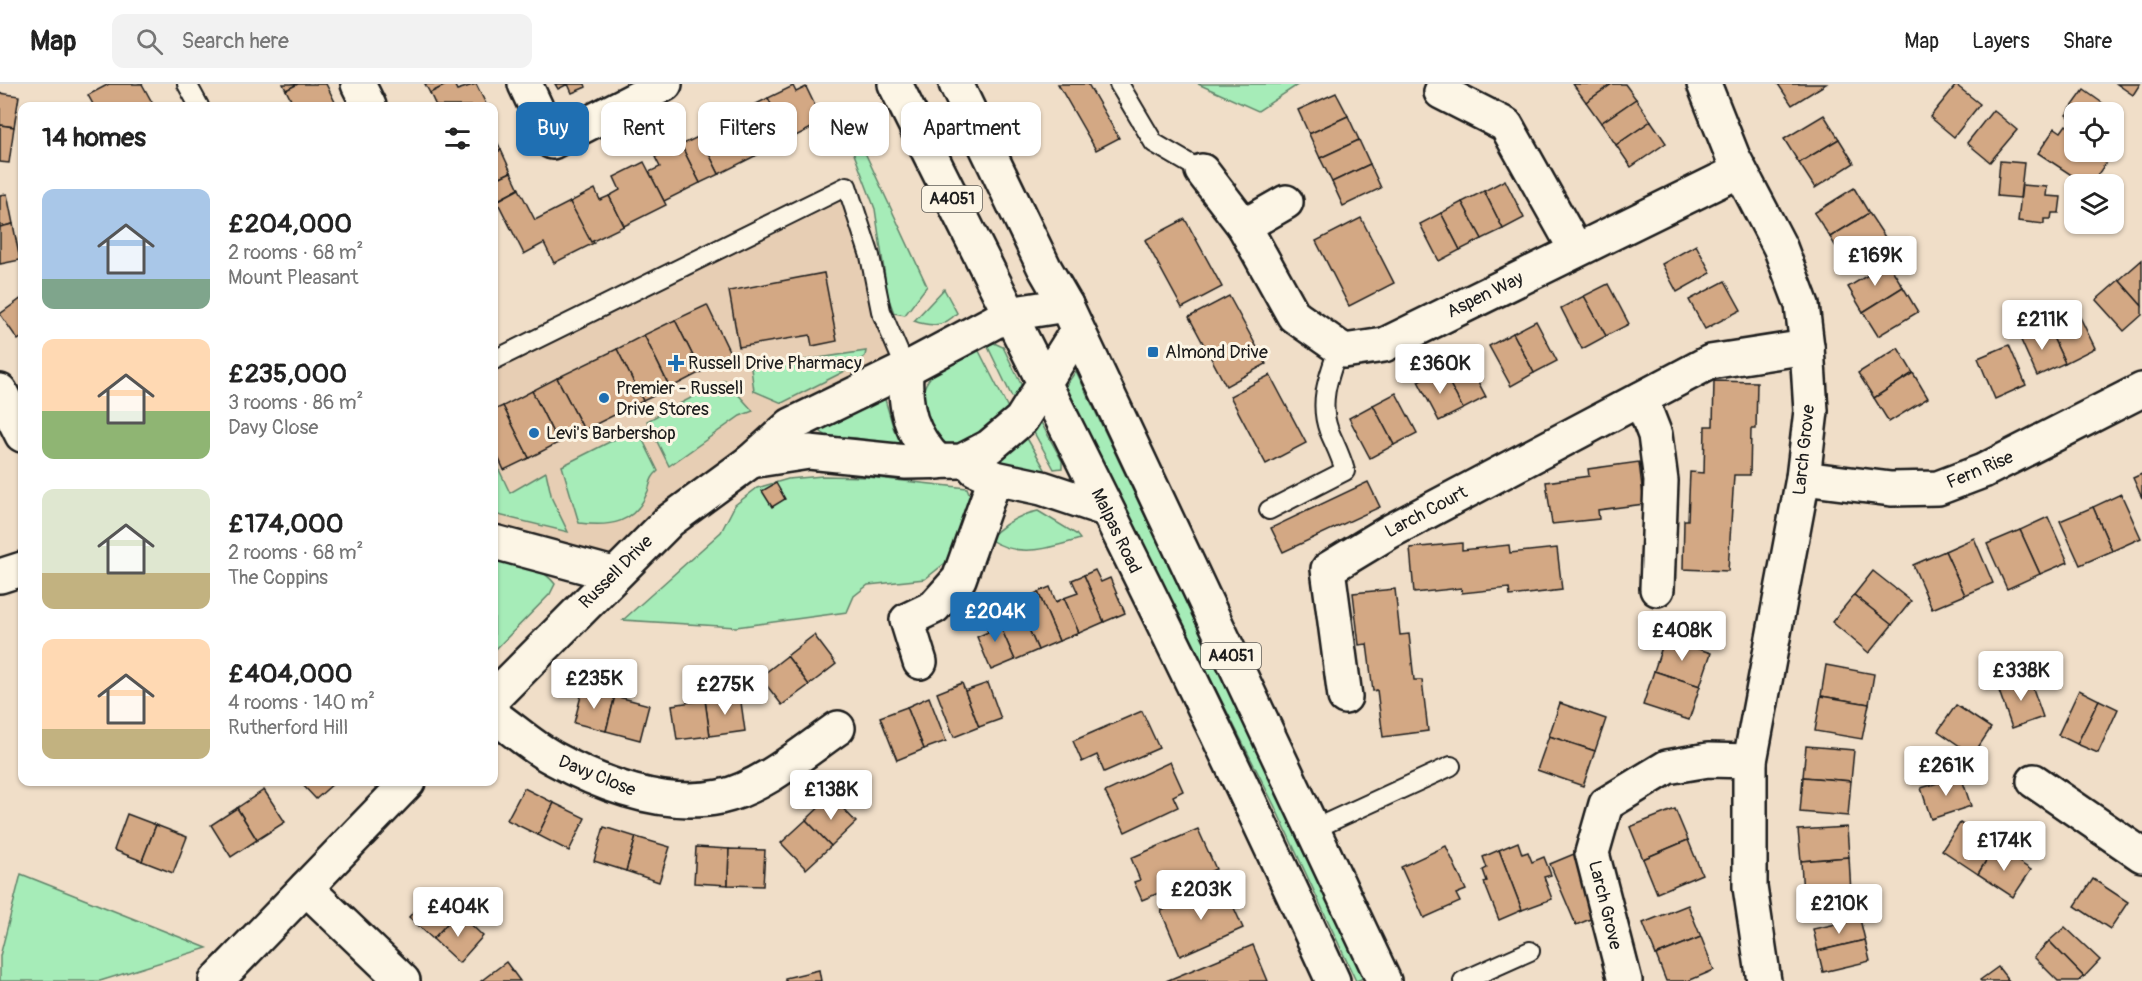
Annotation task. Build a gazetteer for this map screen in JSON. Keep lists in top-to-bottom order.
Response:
{
  "streets": {
    "street": [
      "A4051",
      "Aspen Way",
      "Larch Grove",
      "Fern Rise",
      "Larch Court",
      "Malpas Road",
      "Russell Drive",
      "Davy Close"
    ]
  },
  "crossings": [
    ["A4051", "Russell Drive"],
    ["Aspen Way", "Larch Grove"],
    ["Larch Grove", "Fern Rise"],
    ["Larch Grove", "Larch Court"],
    ["Malpas Road", "Russell Drive"]
  ],
  "places": {
    "transit": ["Almond Drive"],
    "health": ["Russell Drive Pharmacy"],
    "other": ["Premier - Russell Drive Stores", "Levi's Barbershop"]
  },
  "page": {
    "header": "Map",
    "search": "Search here",
    "nav": ["Map", "Layers", "Share"],
    "chip": [
      "Buy",
      "Rent",
      "Filters",
      "New",
      "Apartment"
    ],
    "heading": "14 homes",
    "list": [
      {
        "name": "£204,000",
        "note": "2 rooms · 68 m² · Mount Pleasant"
      },
      {
        "name": "£235,000",
        "note": "3 rooms · 86 m² · Davy Close"
      },
      {
        "name": "£174,000",
        "note": "2 rooms · 68 m² · The Coppins"
      },
      {
        "name": "£404,000",
        "note": "4 rooms · 140 m² · Rutherford Hill"
      }
    ],
    "price": [
      "£169K",
      "£211K",
      "£360K",
      "£204K",
      "£408K",
      "£338K",
      "£235K",
      "£275K",
      "£261K",
      "£138K",
      "£174K",
      "£203K",
      "£210K",
      "£404K"
    ]
  }
}
